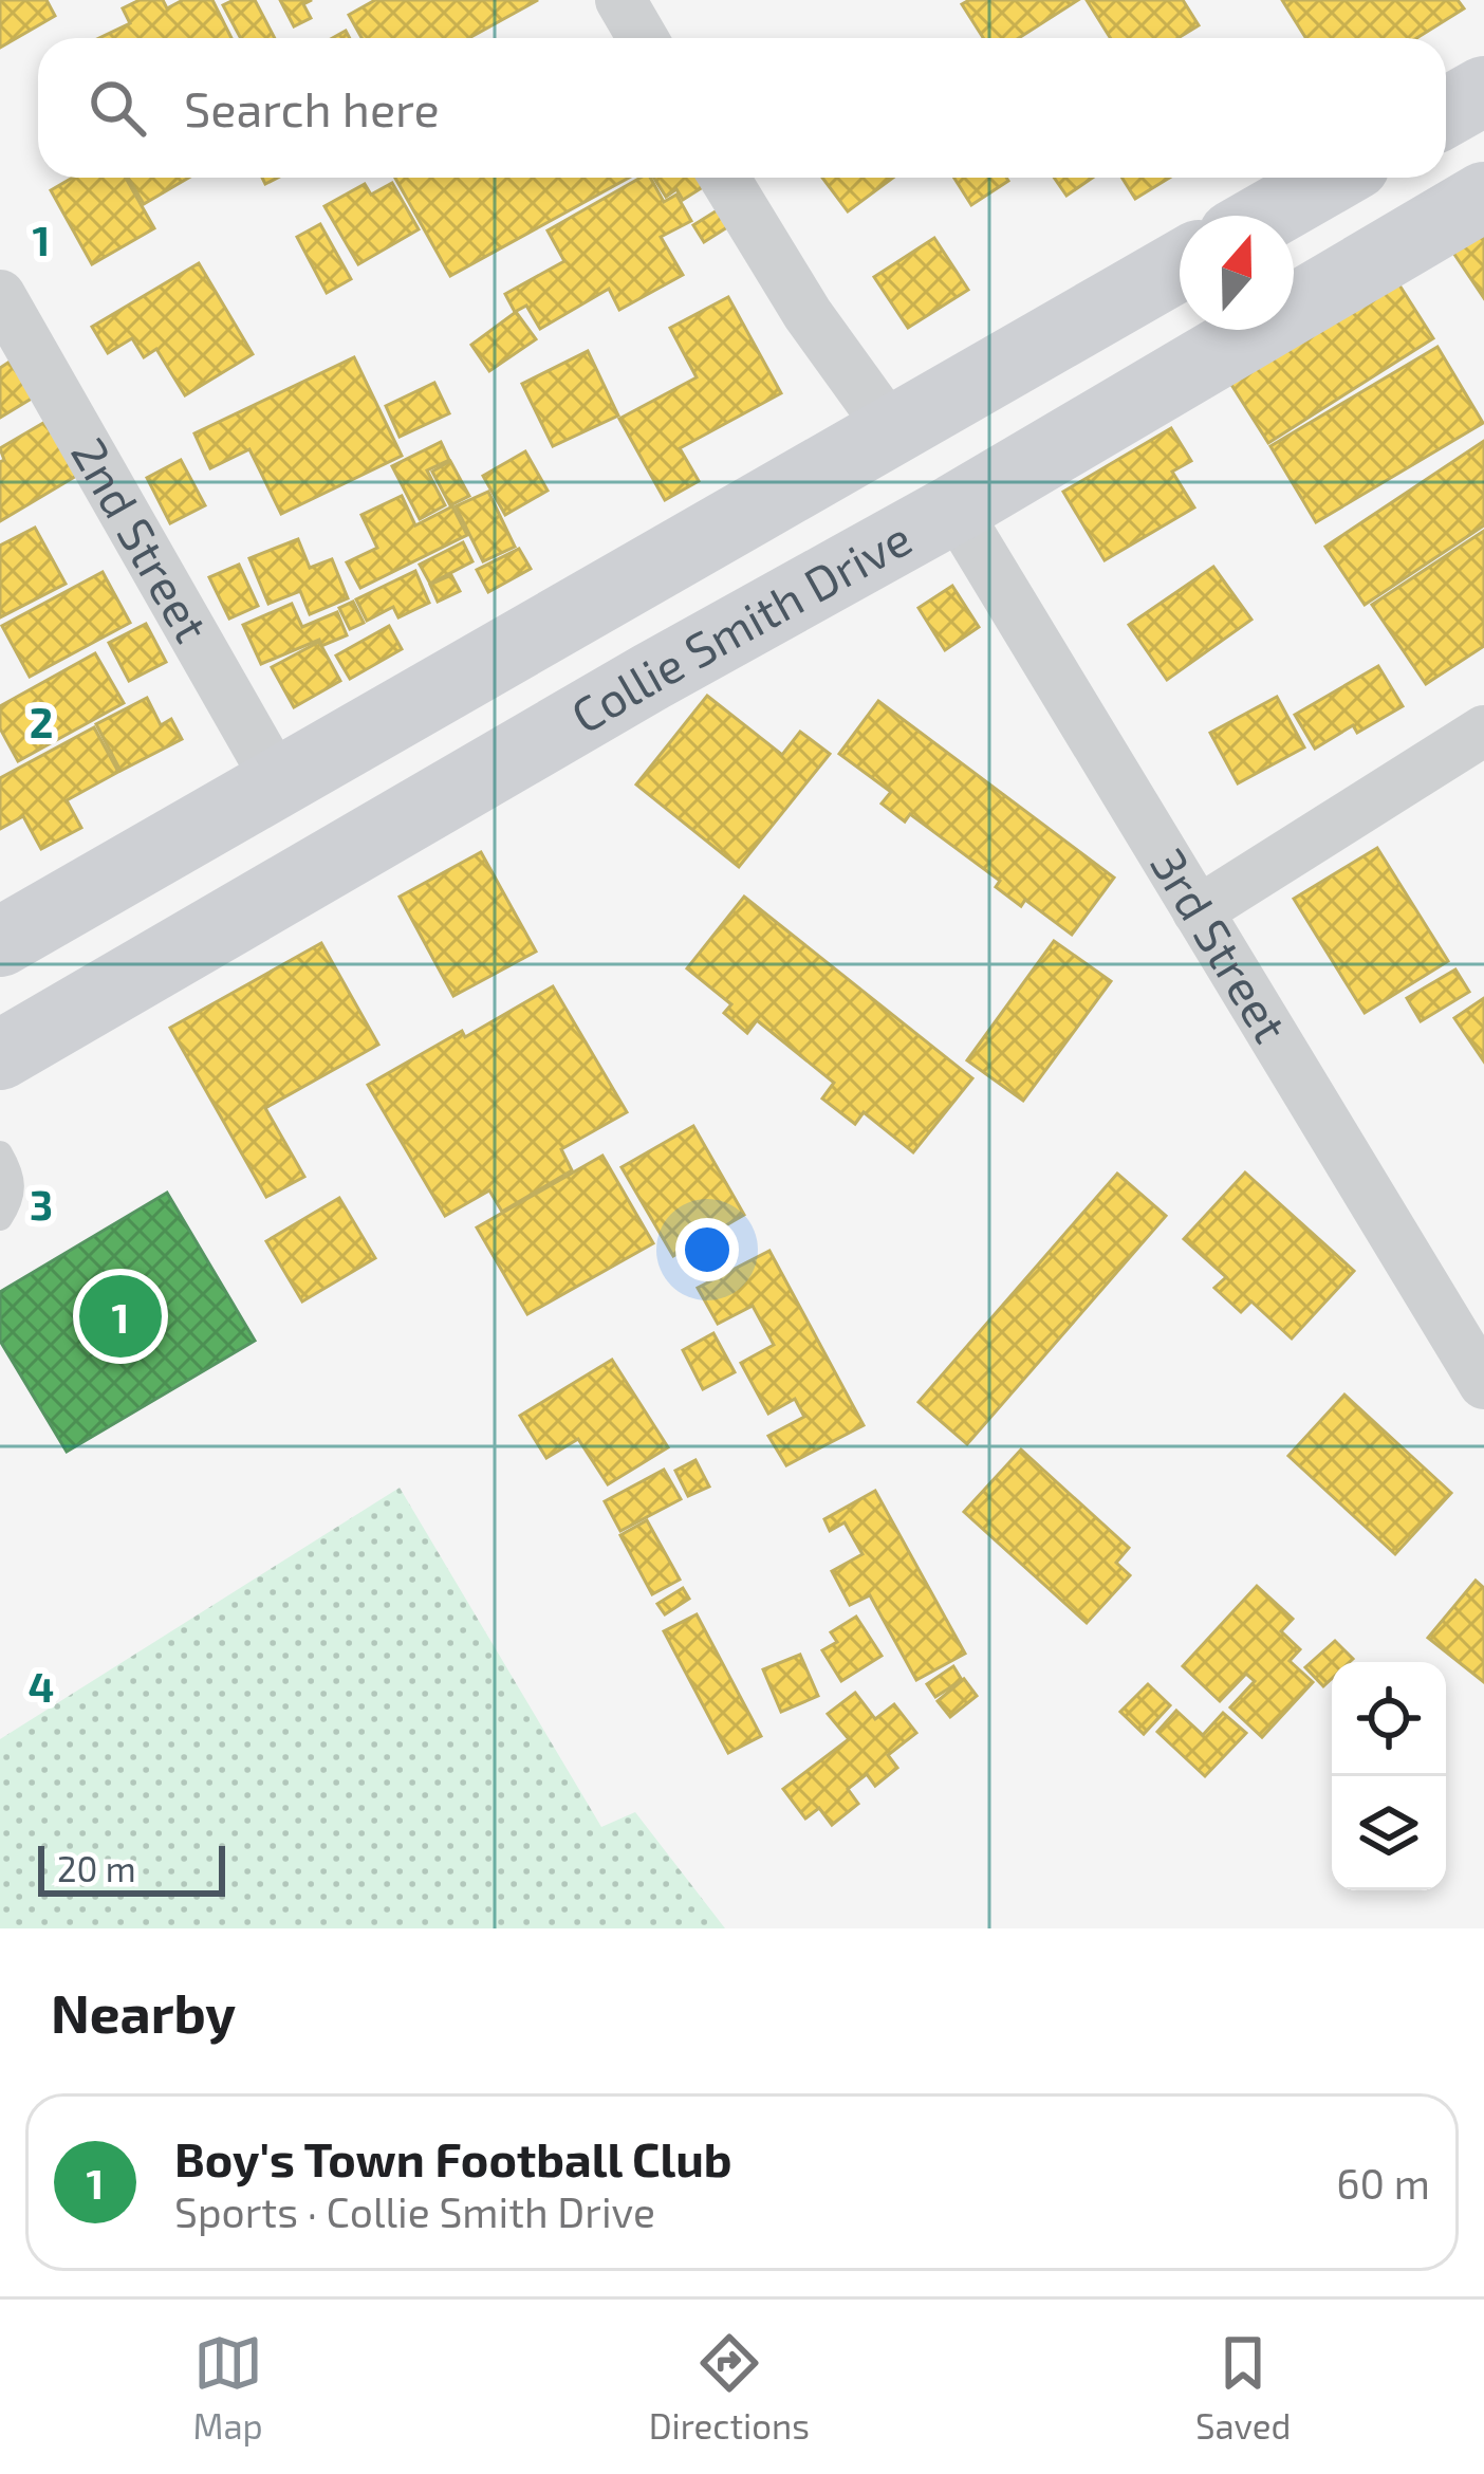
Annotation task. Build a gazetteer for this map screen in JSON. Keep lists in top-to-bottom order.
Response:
{
  "streets": {
    "street": ["2nd Street", "Collie Smith Drive", "3rd Street"]
  },
  "crossings": [
    ["2nd Street", "Collie Smith Drive"],
    ["Collie Smith Drive", "3rd Street"]
  ],
  "scale_bar": "20 m",
  "north": "top",
  "page": {
    "search": "Search here",
    "pins": "1",
    "scale": "20 m",
    "heading": "Nearby",
    "list": [
      {
        "mark": "1",
        "name": "Boy's Town Football Club",
        "note": "Sports · Collie Smith Drive",
        "value": "60 m"
      }
    ],
    "nav": ["Map", "Directions", "Saved"]
  },
  "grid": {
    "rows": [
      "1",
      "2",
      "3",
      "4"
    ]
  }
}
